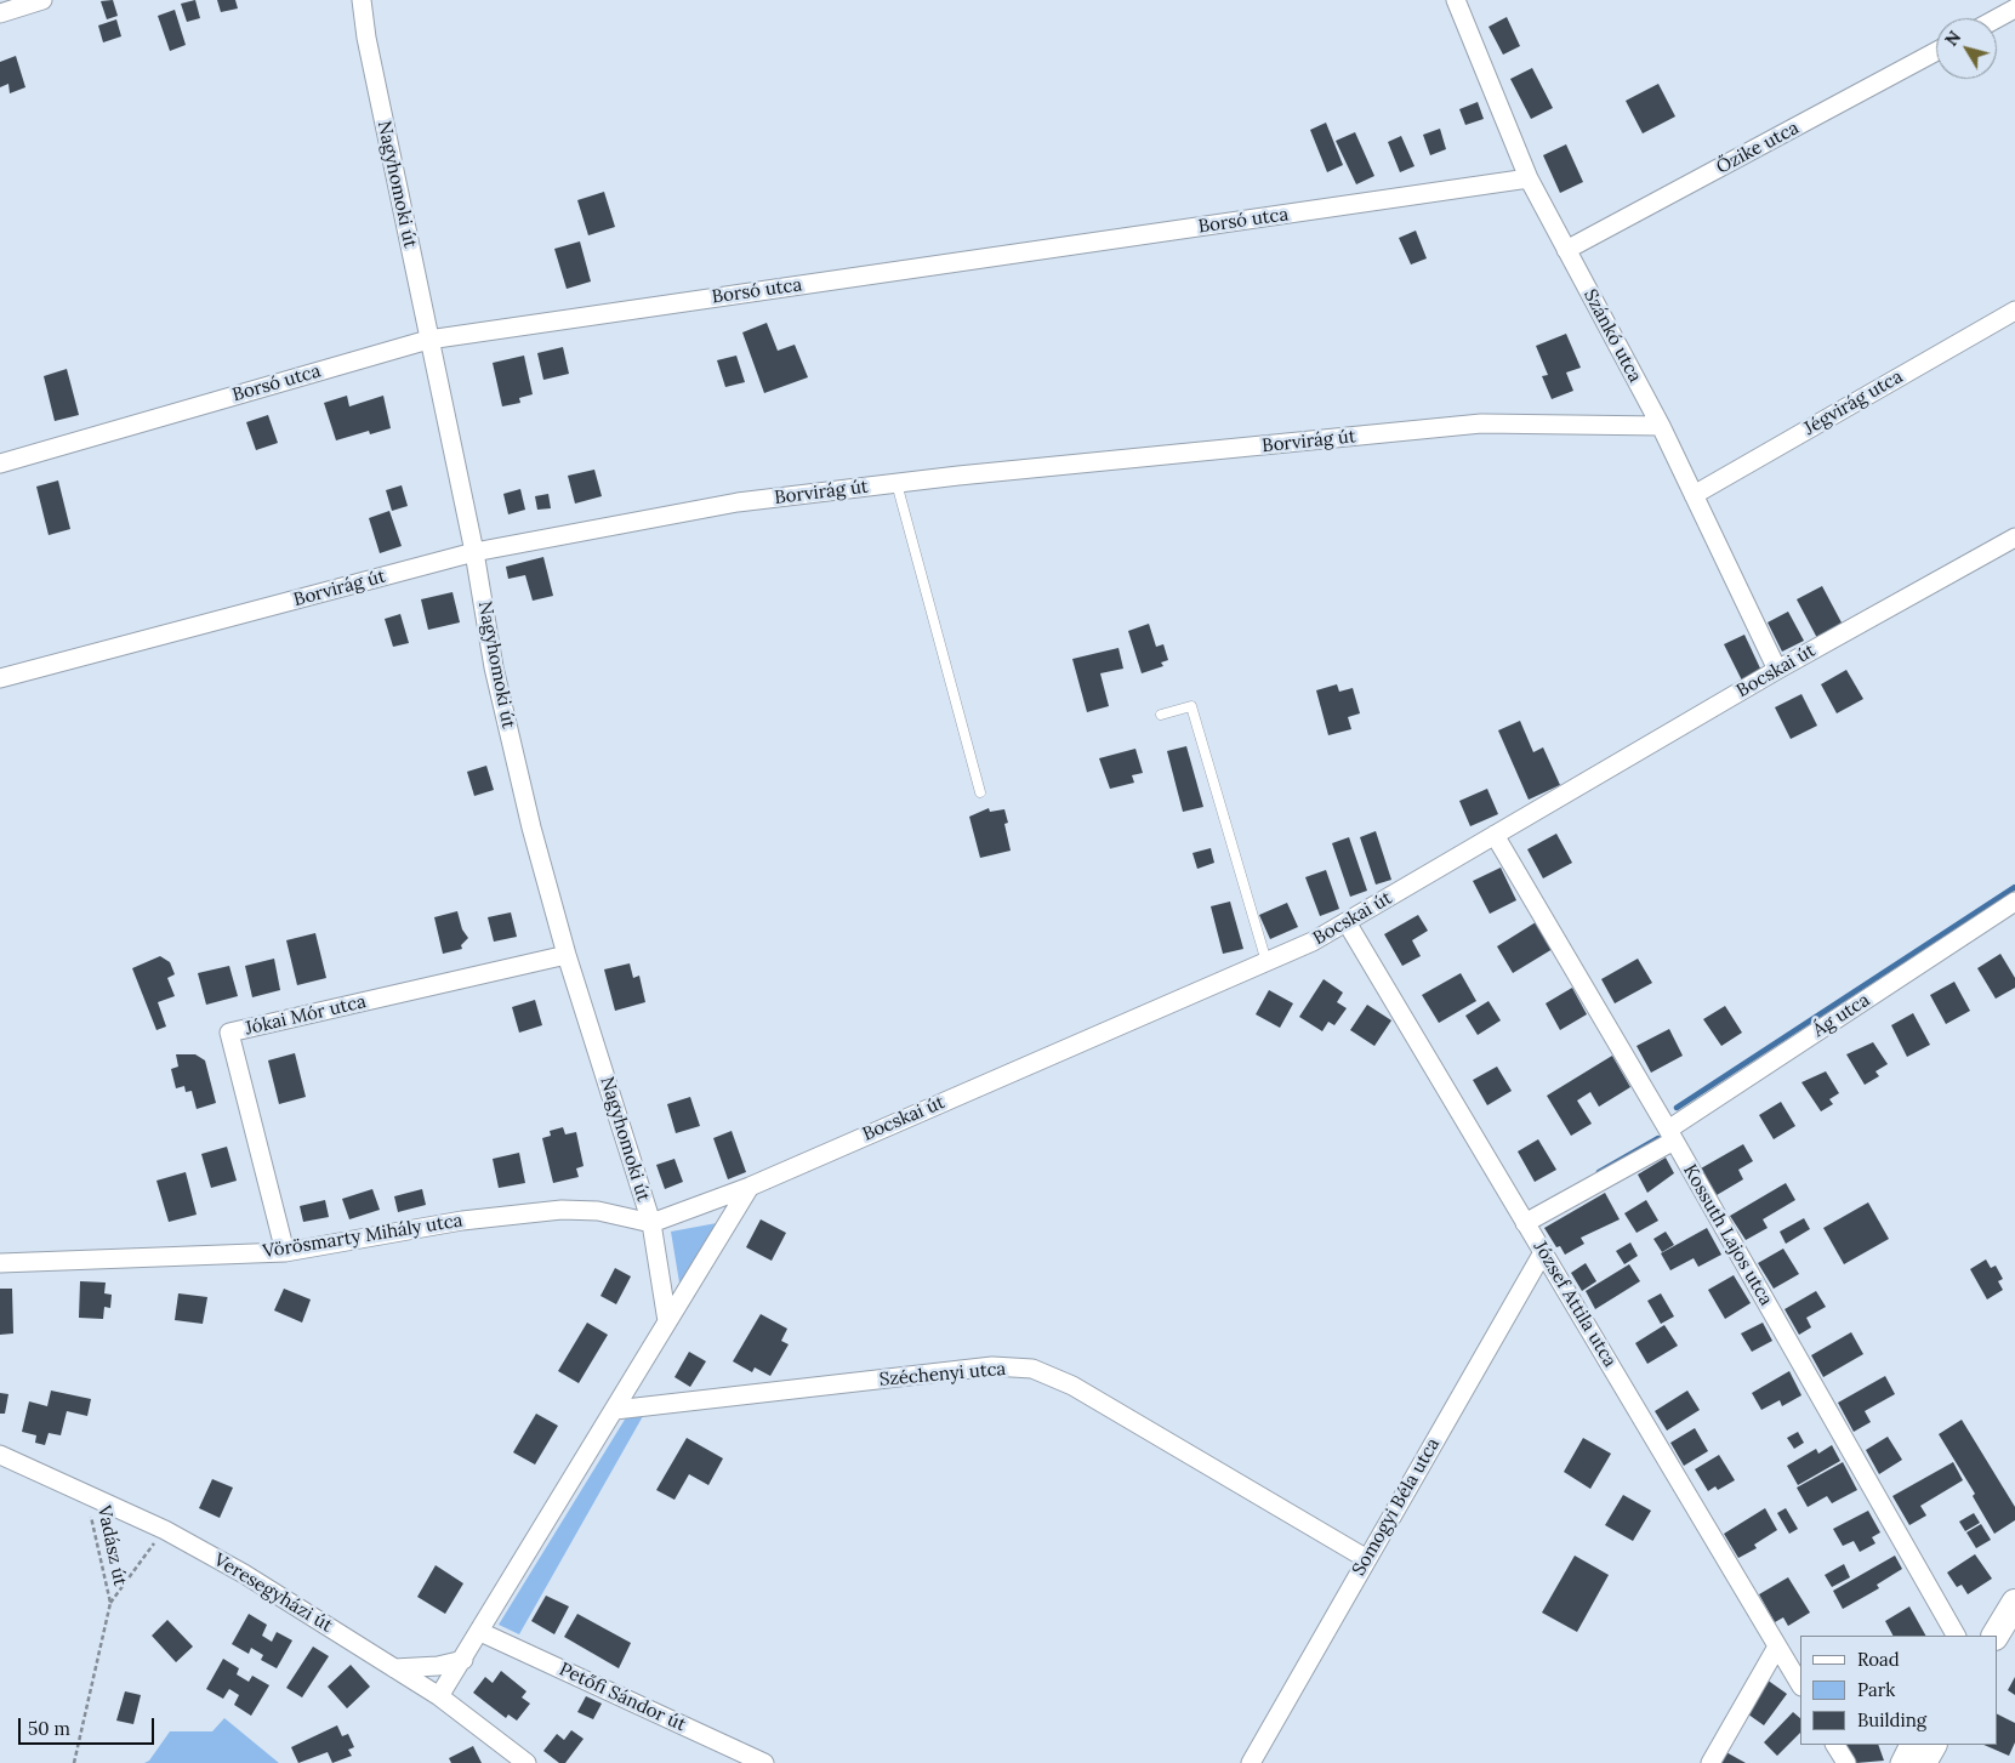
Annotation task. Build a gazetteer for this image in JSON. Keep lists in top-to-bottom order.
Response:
{
  "streets": {
    "street": [
      "Őzike utca",
      "Nagyhomoki út",
      "Borsó utca",
      "Szánkó utca",
      "Jégvirág utca",
      "Borvirág út",
      "Bocskai út",
      "Jókai Mór utca",
      "Ág utca",
      "Kossuth Lajos utca",
      "Vörösmarty Mihály utca",
      "József Attila utca",
      "Széchenyi utca",
      "Somogyi Béla utca",
      "Veresegyházi út",
      "Petőfi Sándor út"
    ],
    "path": ["Vadász út"]
  },
  "crossings": [
    ["Őzike utca", "Szánkó utca"],
    ["Nagyhomoki út", "Borsó utca"],
    ["Nagyhomoki út", "Borvirág út"],
    ["Nagyhomoki út", "Bocskai út"],
    ["Nagyhomoki út", "Jókai Mór utca"],
    ["Nagyhomoki út", "Vörösmarty Mihály utca"],
    ["Borsó utca", "Szánkó utca"],
    ["Szánkó utca", "Jégvirág utca"],
    ["Szánkó utca", "Borvirág út"],
    ["Szánkó utca", "Bocskai út"],
    ["Bocskai út", "Kossuth Lajos utca"],
    ["Bocskai út", "Vörösmarty Mihály utca"],
    ["Bocskai út", "József Attila utca"],
    ["Jókai Mór utca", "Vörösmarty Mihály utca"],
    ["Ág utca", "Kossuth Lajos utca"],
    ["Ág utca", "József Attila utca"],
    ["József Attila utca", "Somogyi Béla utca"],
    ["Széchenyi utca", "Somogyi Béla utca"],
    ["Vadász út", "Veresegyházi út"]
  ],
  "legend": ["Road", "Park", "Building"],
  "scale_bar": "50 m",
  "north": "top left"
}
